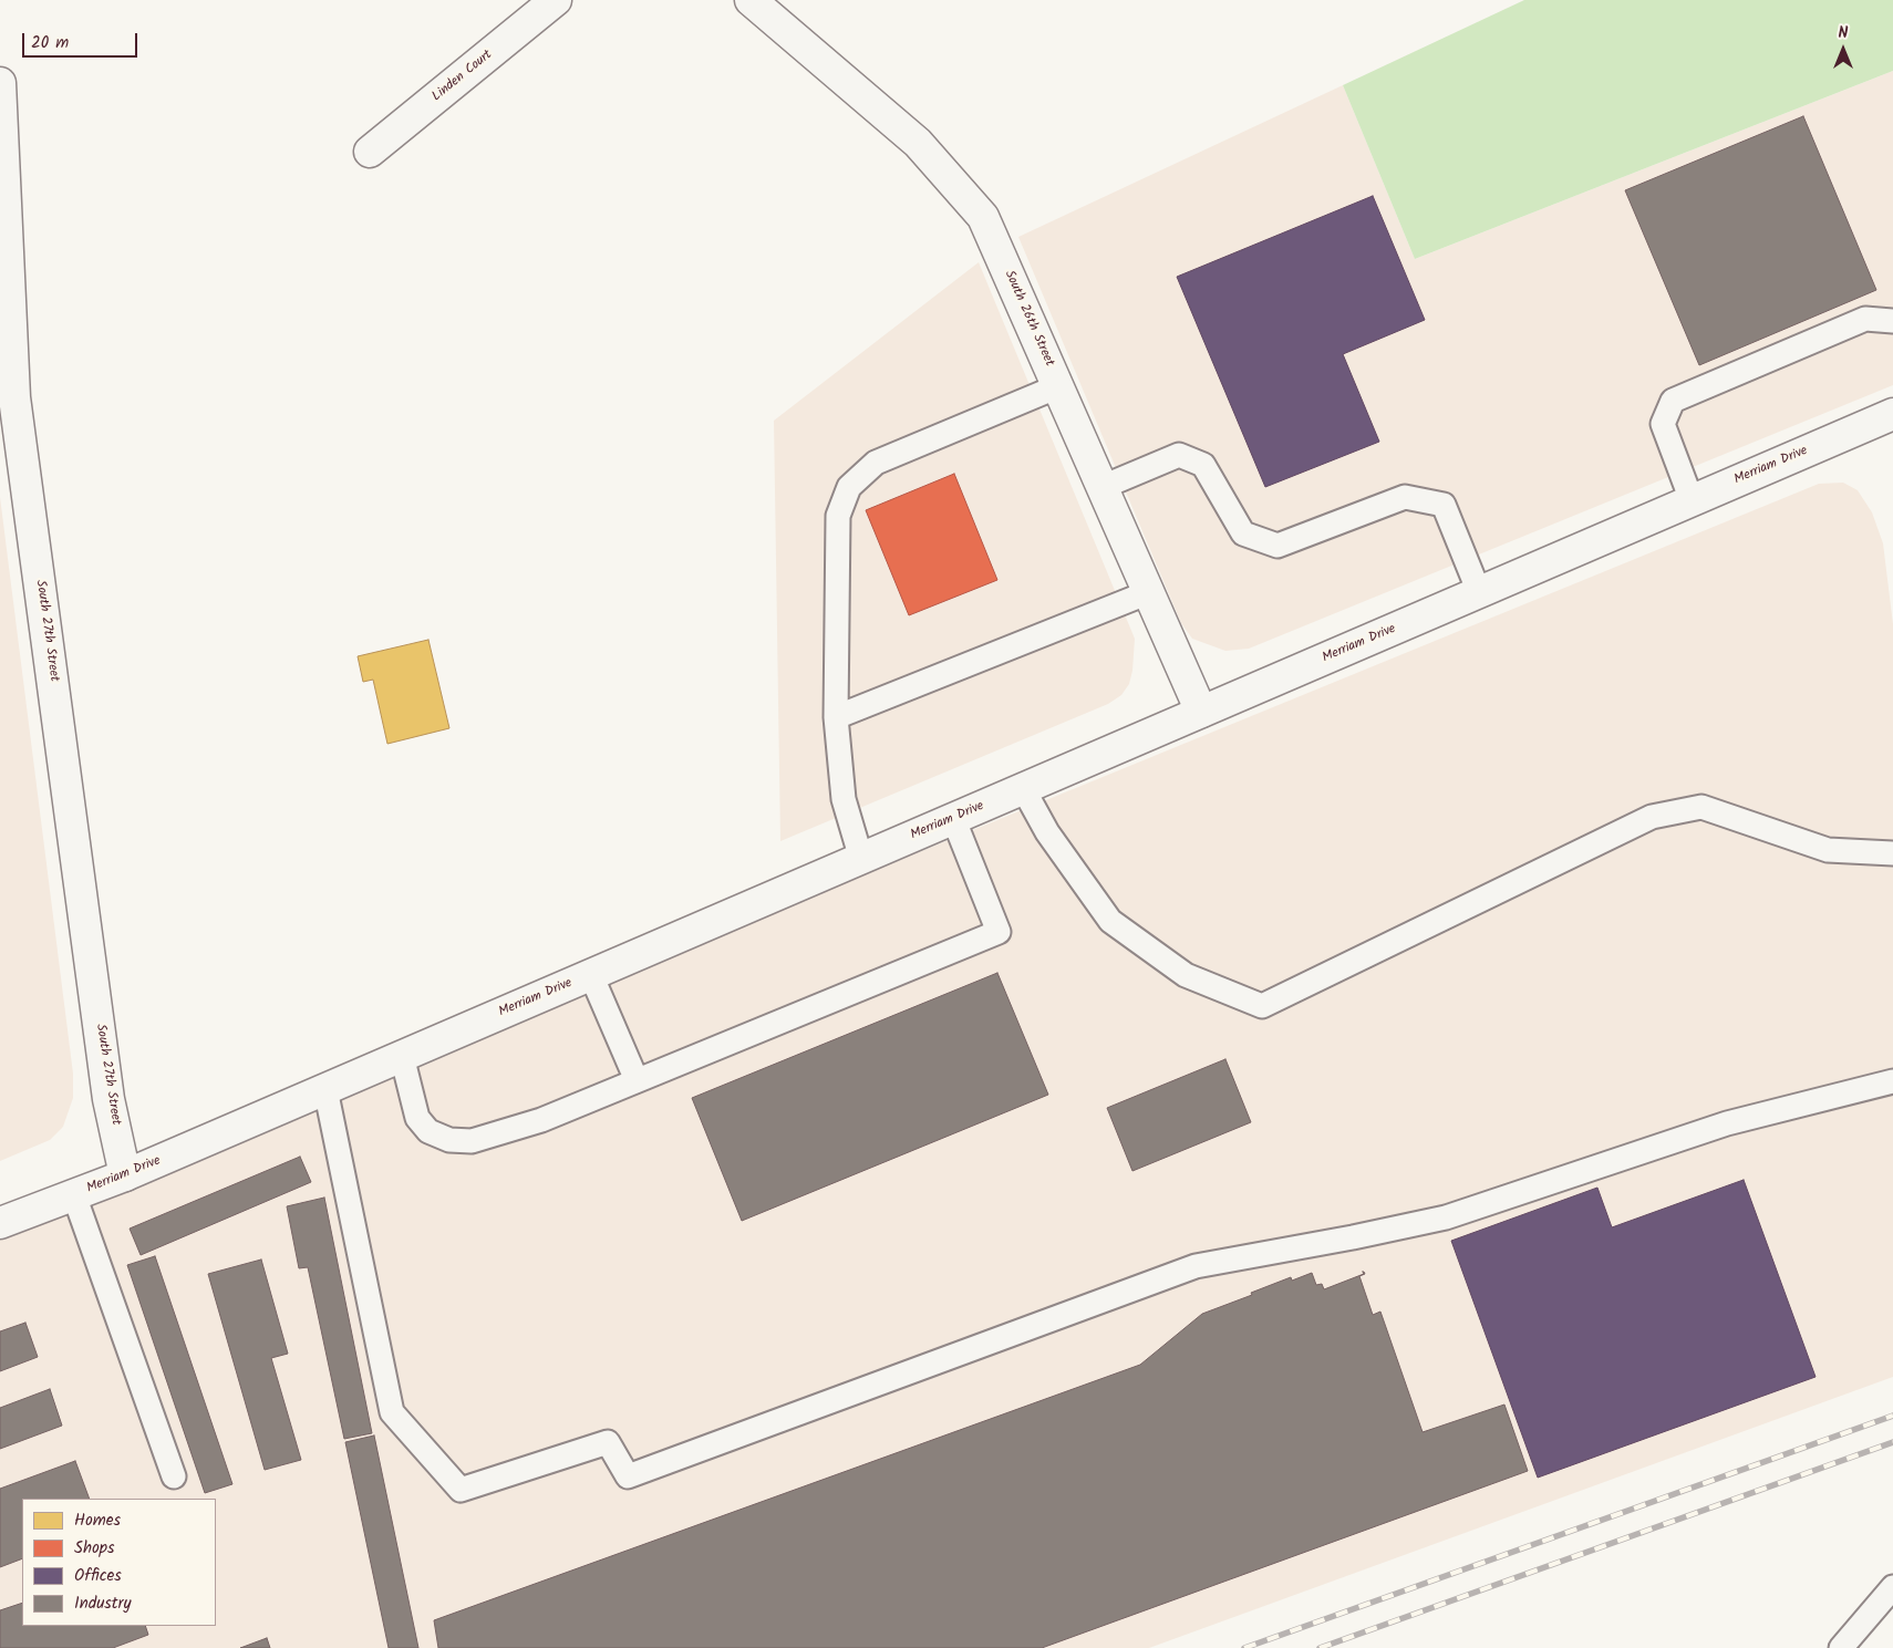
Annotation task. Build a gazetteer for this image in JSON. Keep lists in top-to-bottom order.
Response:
{
  "streets": {
    "street": [
      "Linden Court",
      "South 26th Street",
      "Merriam Drive",
      "South 27th Street"
    ]
  },
  "crossings": [
    ["South 26th Street", "Merriam Drive"],
    ["Merriam Drive", "South 27th Street"]
  ],
  "legend": [
    "Homes",
    "Shops",
    "Offices",
    "Industry"
  ],
  "scale_bar": "20 m",
  "north": "top"
}
